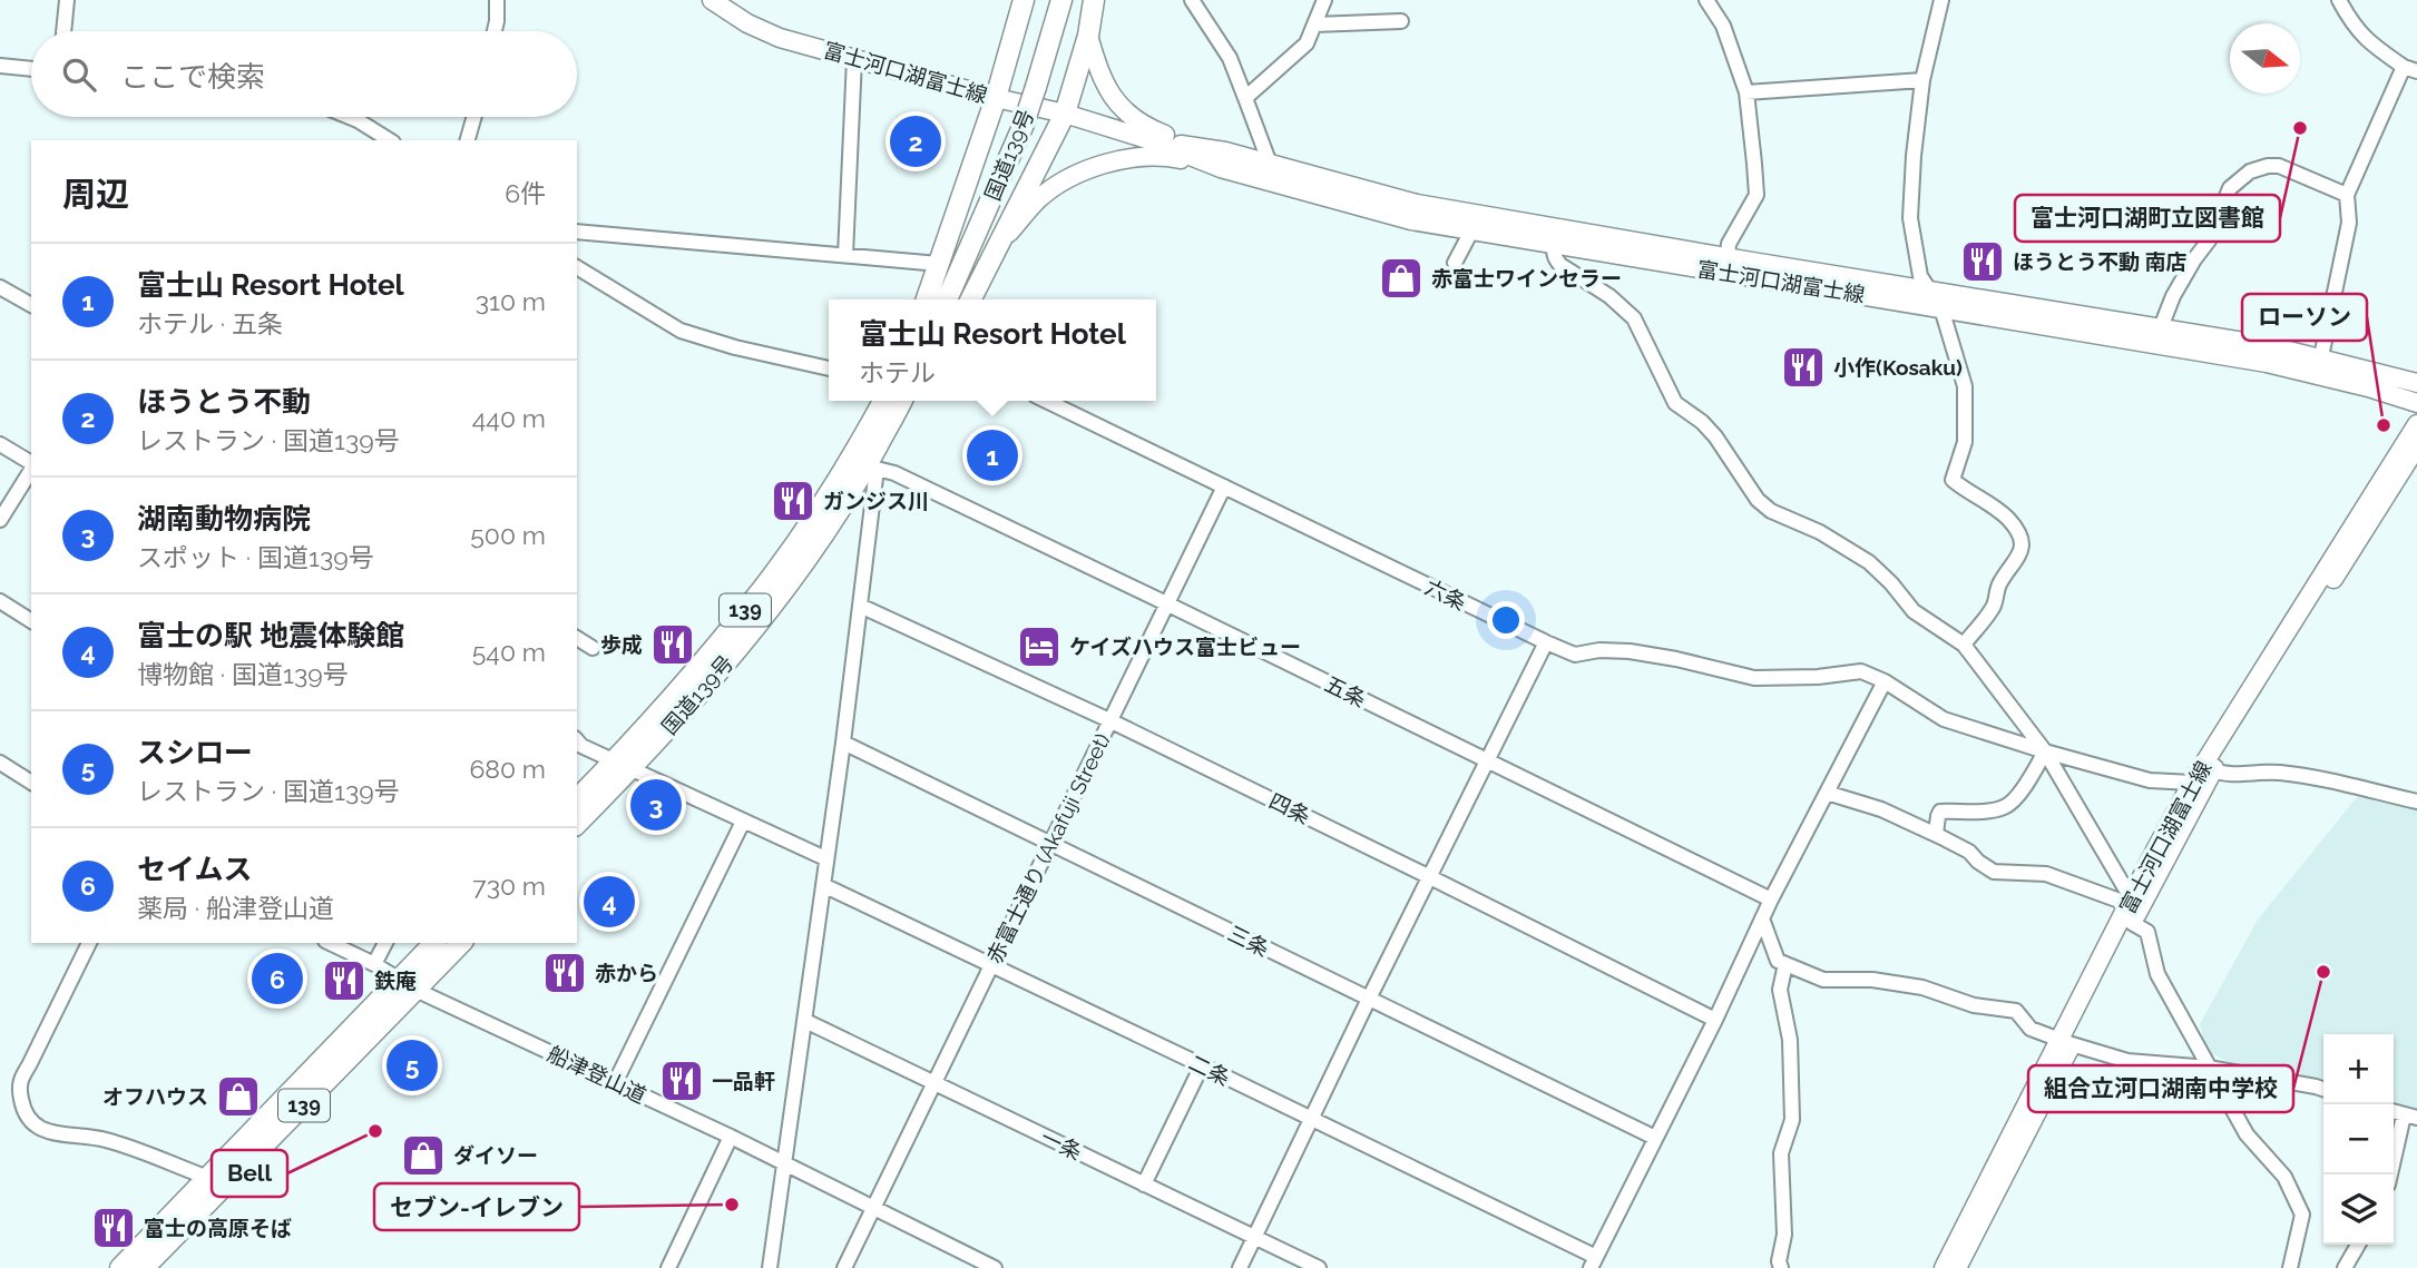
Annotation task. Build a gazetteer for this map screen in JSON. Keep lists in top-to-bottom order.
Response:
{
  "streets": {
    "highway": ["国道139号", "139"],
    "main road": ["富士河口湖富士線"],
    "street": [
      "六条",
      "五条",
      "四条",
      "赤富士通り (Akafuji Street)",
      "三条",
      "二条",
      "船津登山道",
      "一条"
    ]
  },
  "crossings": [
    ["富士河口湖富士線", "国道139号"],
    ["富士河口湖富士線", "六条"],
    ["六条", "赤富士通り (Akafuji Street)"],
    ["139", "船津登山道"],
    ["五条", "赤富士通り (Akafuji Street)"],
    ["四条", "赤富士通り (Akafuji Street)"],
    ["赤富士通り (Akafuji Street)", "三条"],
    ["赤富士通り (Akafuji Street)", "二条"],
    ["赤富士通り (Akafuji Street)", "船津登山道"],
    ["赤富士通り (Akafuji Street)", "一条"]
  ],
  "places": {
    "other": [
      "富士河口湖町立図書館",
      "ローソン",
      "組合立河口湖南中学校",
      "Bell",
      "セブン-イレブン"
    ],
    "restaurant": [
      "ほうとう不動 南店",
      "小作(Kosaku)",
      "ガンジス川",
      "歩成",
      "赤から",
      "鉄庵",
      "一品軒",
      "富士の高原そば"
    ],
    "shop": ["赤富士ワインセラー", "オフハウス", "ダイソー"],
    "hotel": ["ケイズハウス富士ビュー"]
  },
  "north": "right",
  "page": {
    "search": "ここで検索",
    "pins": [
      "2",
      "1",
      "3",
      "4",
      "6",
      "5"
    ],
    "heading": ["周辺", "6件"],
    "list": [
      {
        "mark": "1",
        "name": "富士山 Resort Hotel",
        "note": "ホテル · 五条",
        "value": "310 m"
      },
      {
        "mark": "2",
        "name": "ほうとう不動",
        "note": "レストラン · 国道139号",
        "value": "440 m"
      },
      {
        "mark": "3",
        "name": "湖南動物病院",
        "note": "スポット · 国道139号",
        "value": "500 m"
      },
      {
        "mark": "4",
        "name": "富士の駅 地震体験館",
        "note": "博物館 · 国道139号",
        "value": "540 m"
      },
      {
        "mark": "5",
        "name": "スシロー",
        "note": "レストラン · 国道139号",
        "value": "680 m"
      },
      {
        "mark": "6",
        "name": "セイムス",
        "note": "薬局 · 船津登山道",
        "value": "730 m"
      }
    ],
    "popup": ["富士山 Resort Hotel", "ホテル"],
    "map_buttons": ["+", "−"]
  }
}
